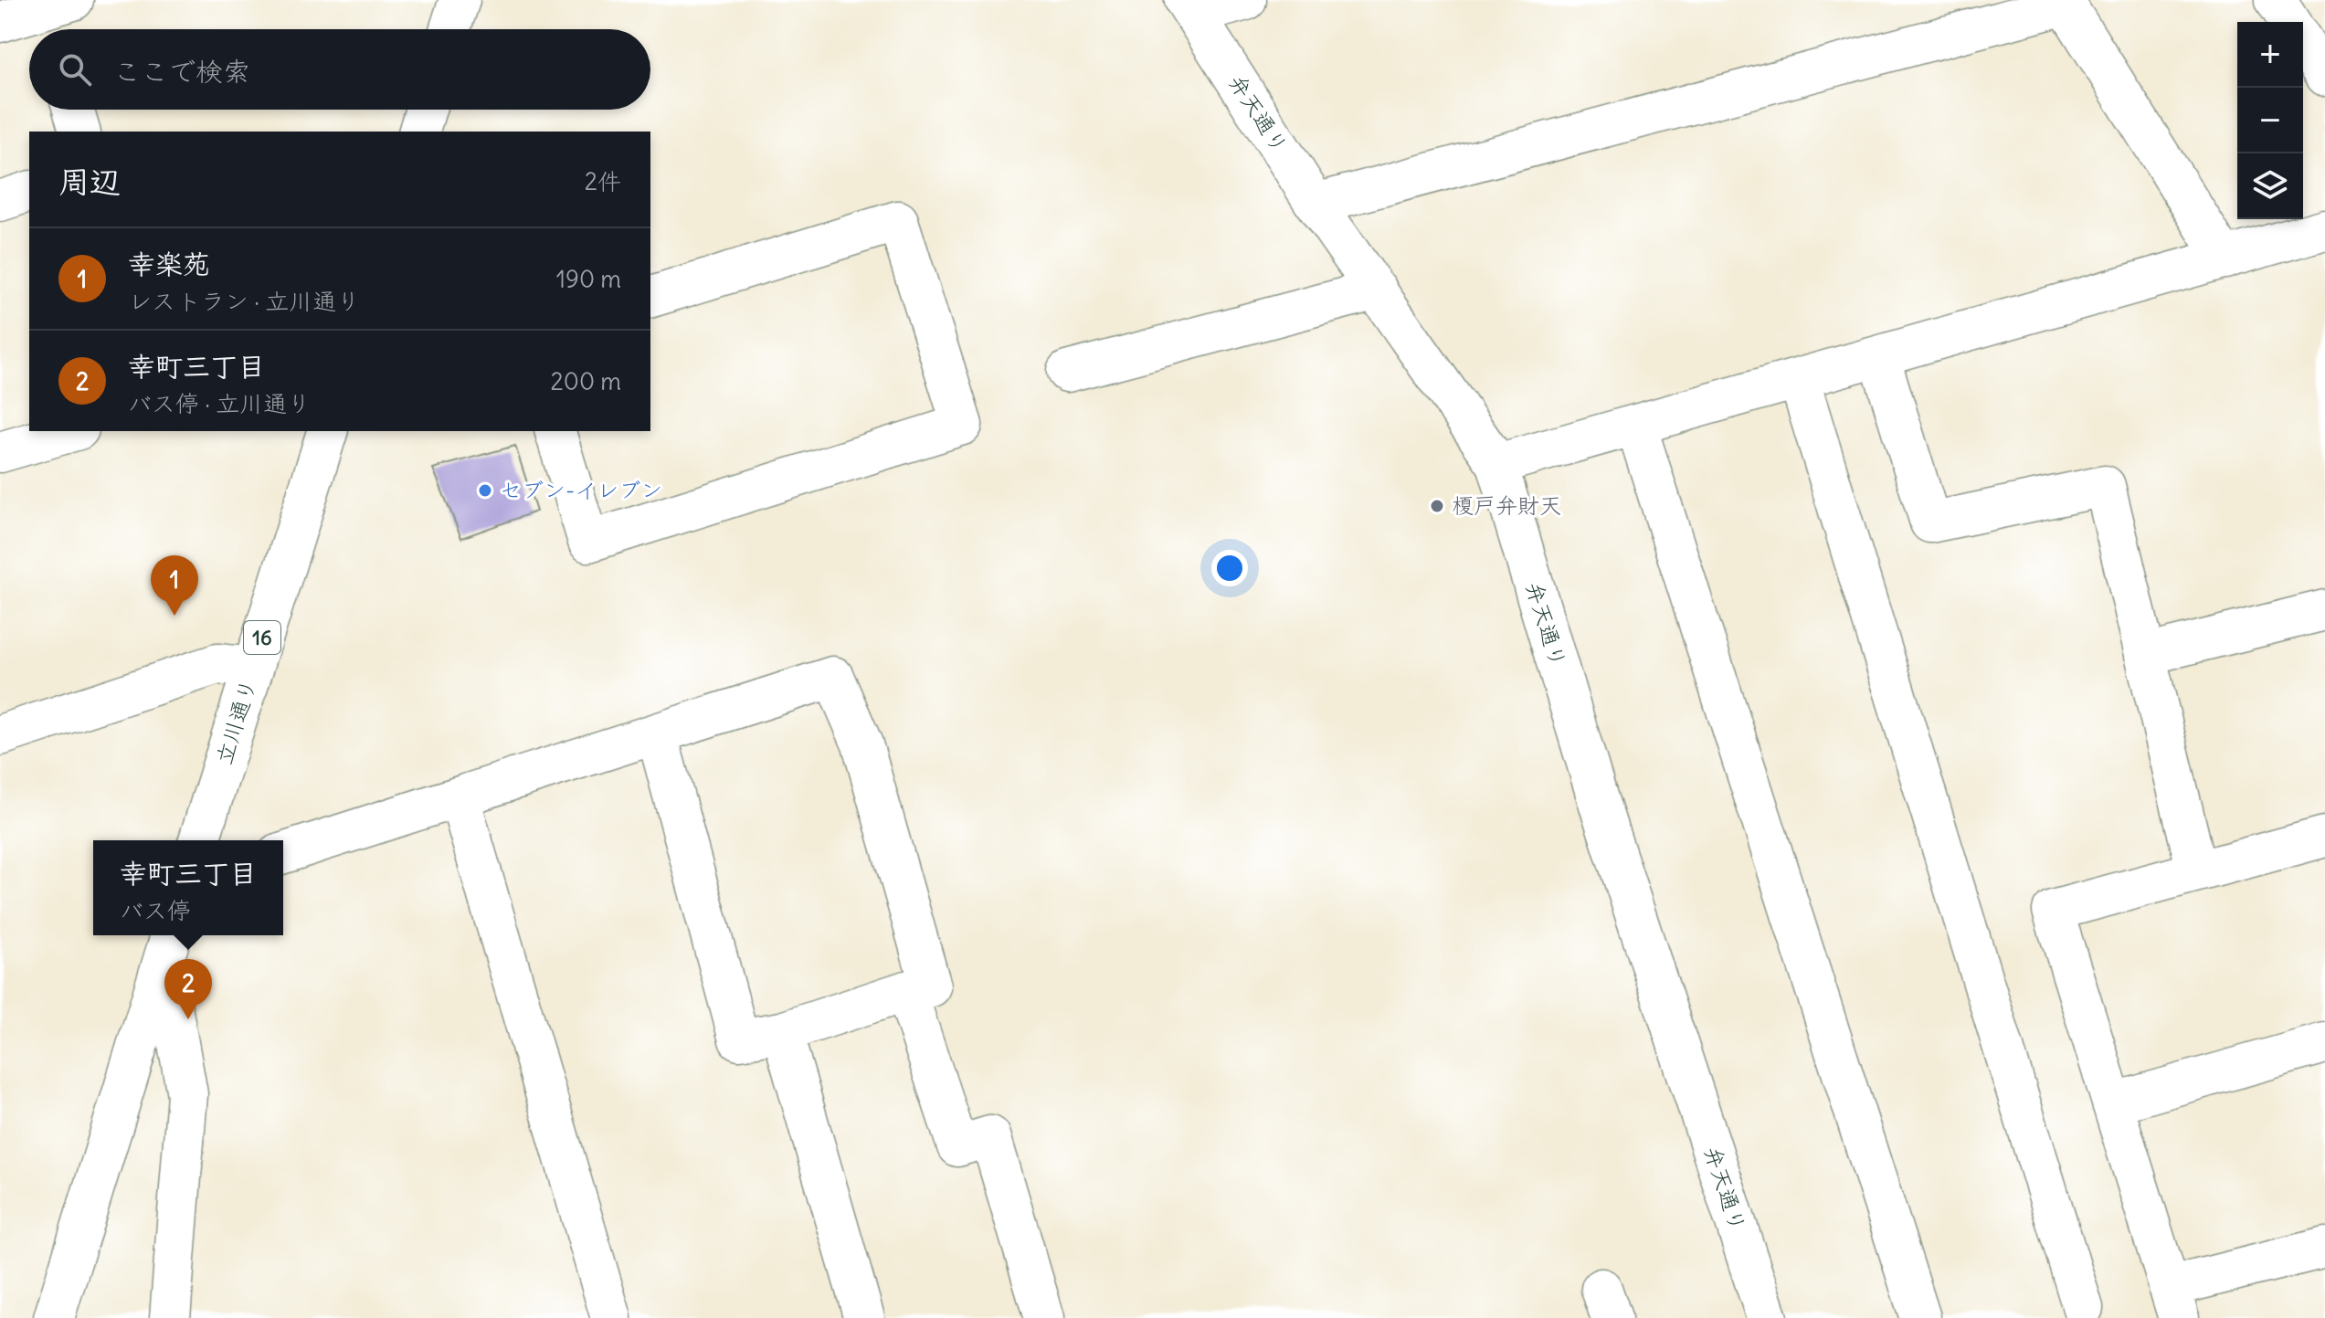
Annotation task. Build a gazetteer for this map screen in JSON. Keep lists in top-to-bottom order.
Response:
{
  "streets": {
    "street": ["弁天通り", "16", "立川通り"]
  },
  "places": ["セブン-イレブン", "榎戸弁財天"],
  "page": {
    "map_buttons": ["+", "−"],
    "search": "ここで検索",
    "heading": ["周辺", "2件"],
    "list": [
      {
        "mark": "1",
        "name": "幸楽苑",
        "note": "レストラン · 立川通り",
        "value": "190 m"
      },
      {
        "mark": "2",
        "name": "幸町三丁目",
        "note": "バス停 · 立川通り",
        "value": "200 m"
      }
    ],
    "pins": ["1", "2"],
    "popup": ["幸町三丁目", "バス停"]
  }
}
